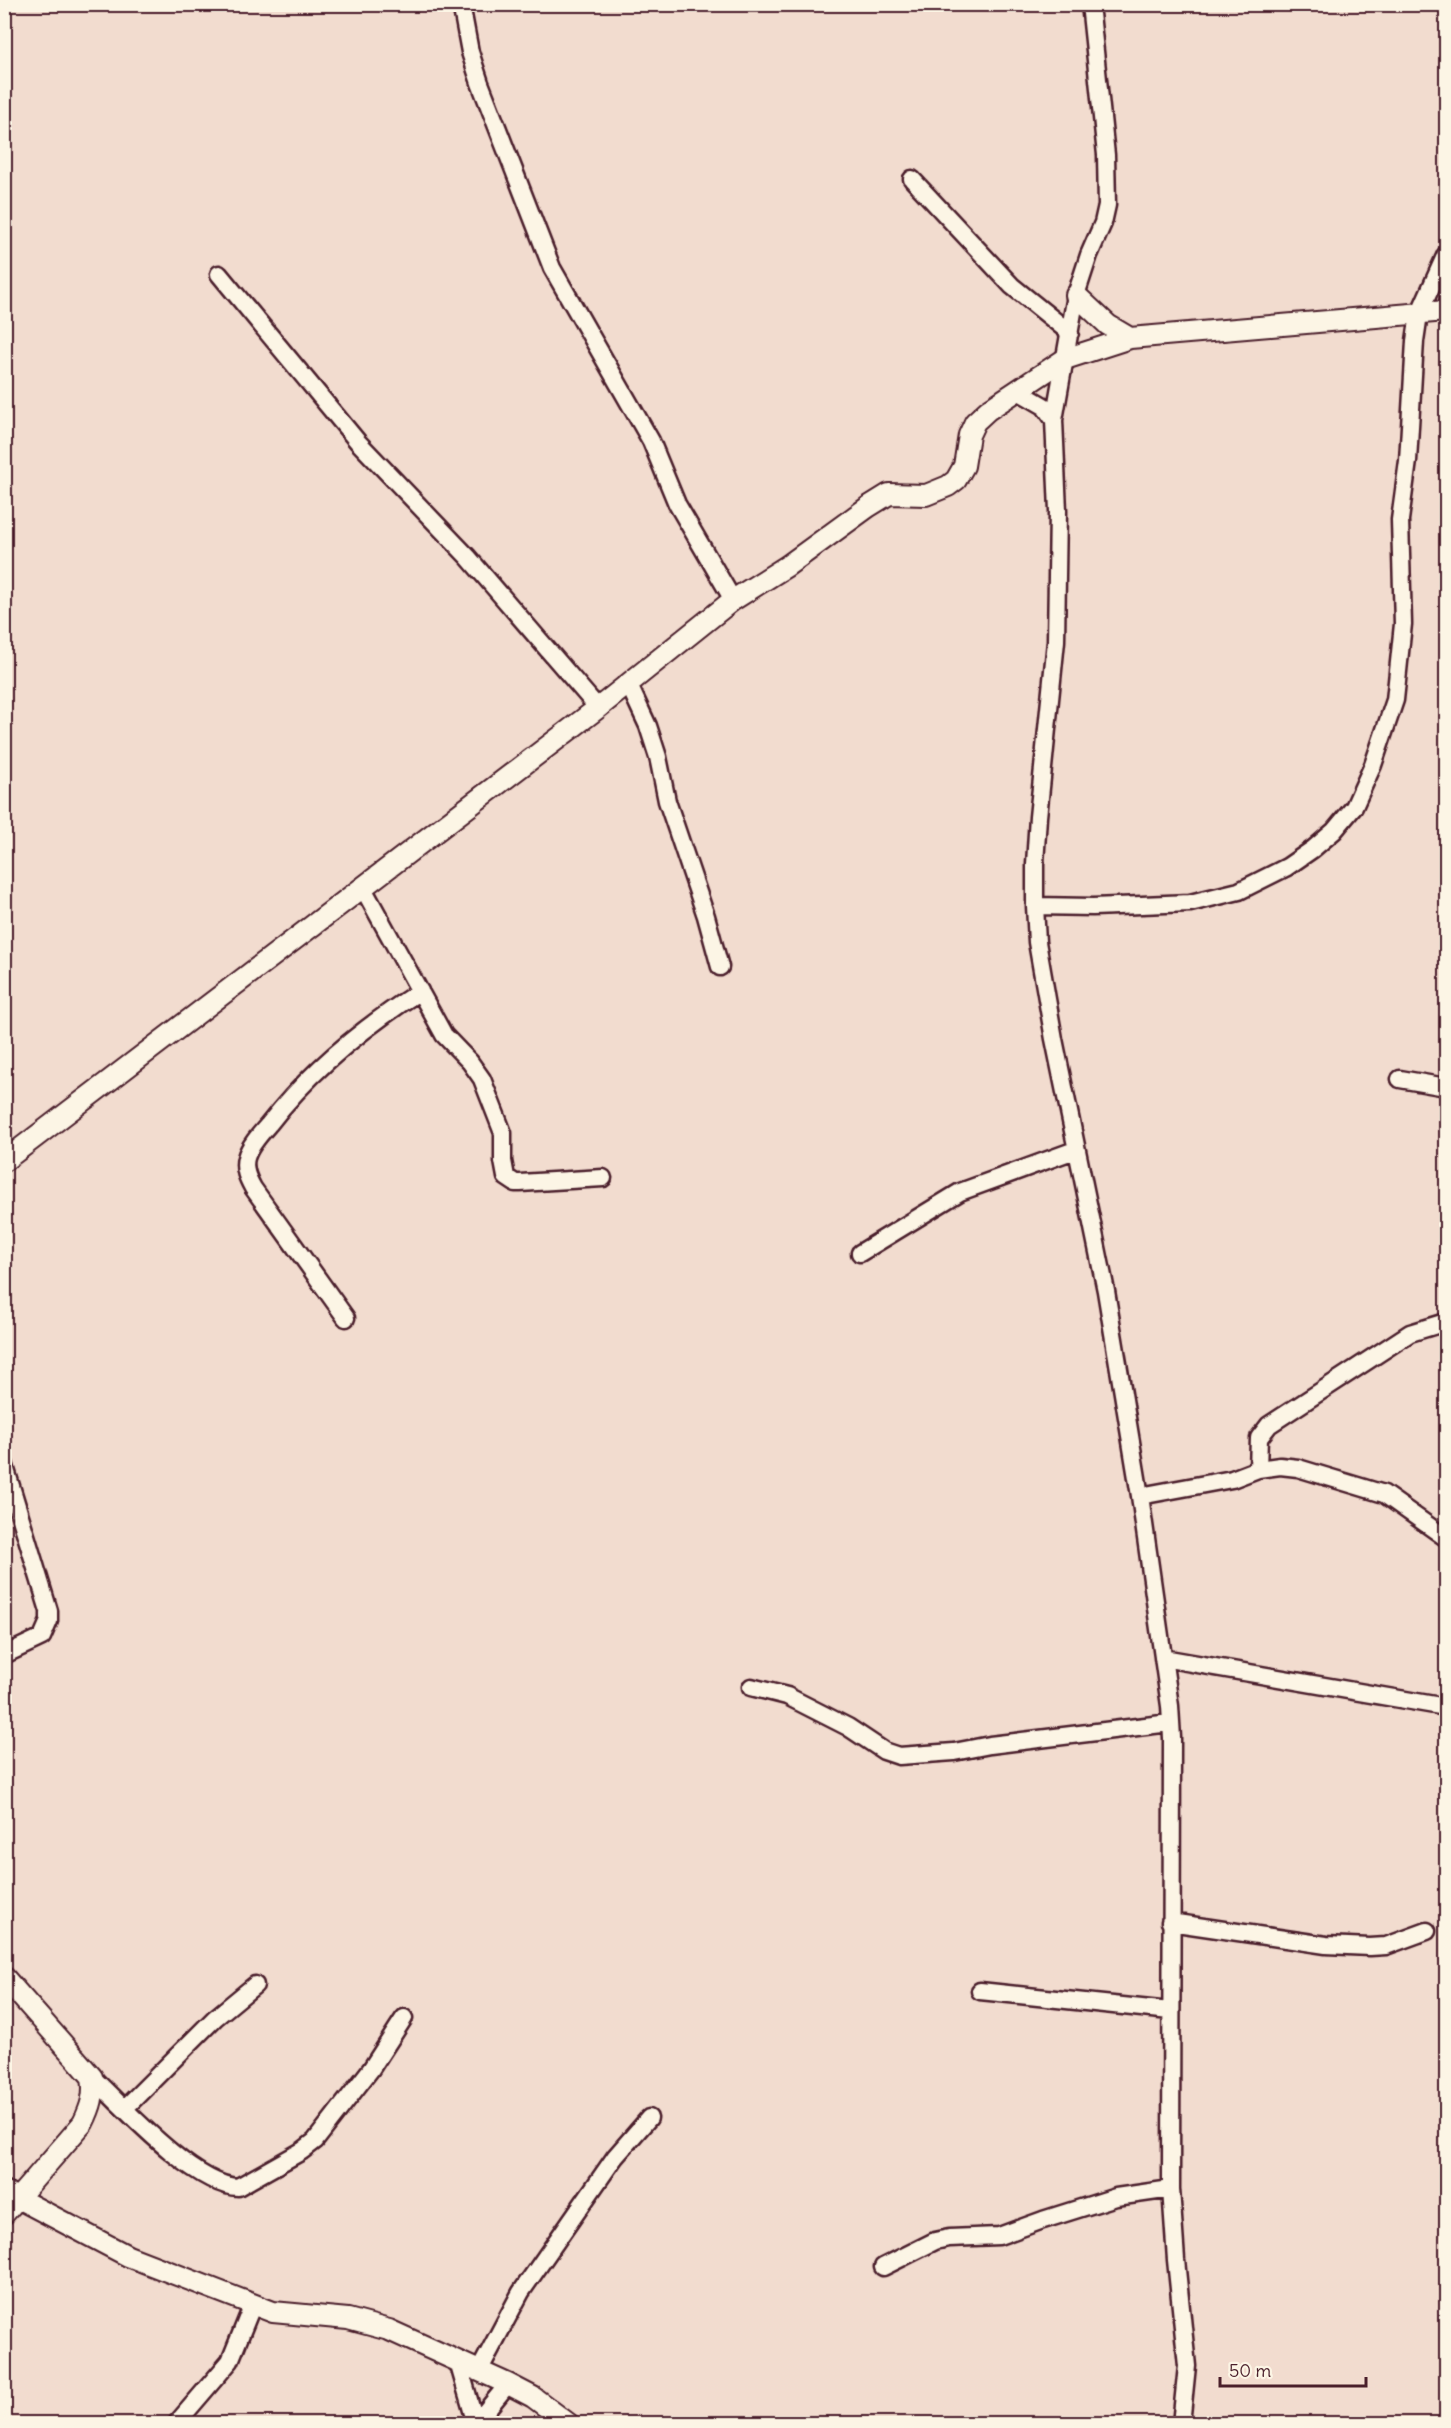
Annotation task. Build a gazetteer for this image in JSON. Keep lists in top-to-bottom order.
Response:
{
  "scale_bar": "50 m"
}
